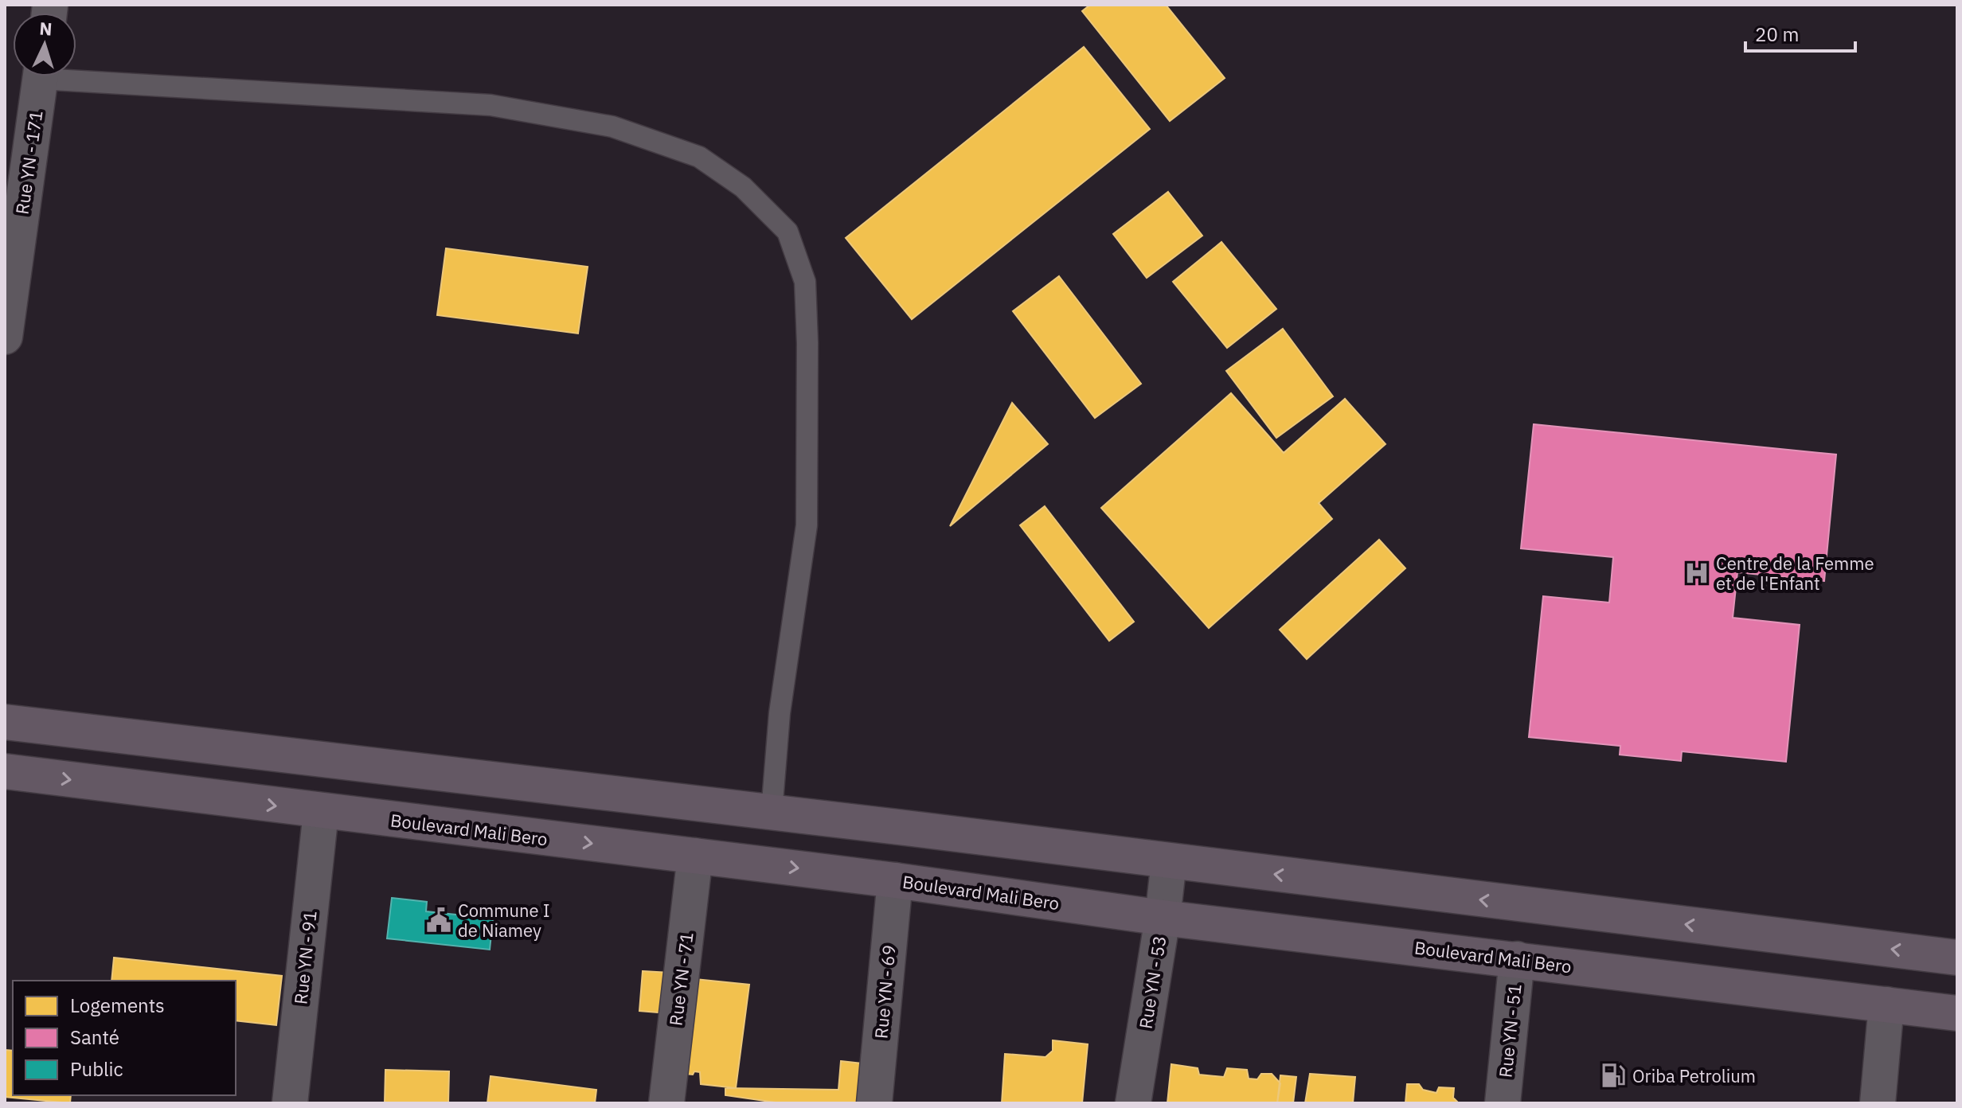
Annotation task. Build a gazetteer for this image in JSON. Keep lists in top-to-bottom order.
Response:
{
  "streets": {
    "main road": ["Boulevard Mali Bero"],
    "street": [
      "Rue YN - 171",
      "Rue YN - 91",
      "Rue YN - 71",
      "Rue YN - 53",
      "Rue YN - 69",
      "Rue YN - 51"
    ]
  },
  "crossings": [
    ["Boulevard Mali Bero", "Rue YN - 91"],
    ["Boulevard Mali Bero", "Rue YN - 71"],
    ["Boulevard Mali Bero", "Rue YN - 53"],
    ["Boulevard Mali Bero", "Rue YN - 69"],
    ["Boulevard Mali Bero", "Rue YN - 51"]
  ],
  "places": {
    "hospital": ["Centre de la Femme et de l'Enfant"],
    "public building": ["Commune I de Niamey"],
    "fuel station": ["Oriba Petrolium"]
  },
  "legend": ["Logements", "Santé", "Public"],
  "scale_bar": "20 m",
  "north": "top"
}
